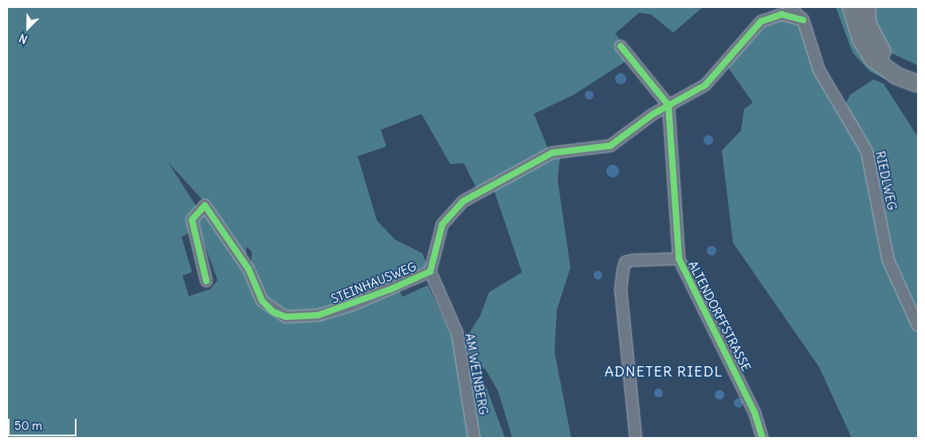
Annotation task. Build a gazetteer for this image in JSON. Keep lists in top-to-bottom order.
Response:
{
  "streets": {
    "street": [
      "RIEDLWEG",
      "STEINHAUSWEG",
      "ALTENDORFFSTRASSE",
      "AM WEINBERG"
    ]
  },
  "crossings": [
    ["RIEDLWEG", "STEINHAUSWEG"],
    ["STEINHAUSWEG", "ALTENDORFFSTRASSE"],
    ["STEINHAUSWEG", "AM WEINBERG"]
  ],
  "districts": ["ADNETER RIEDL"],
  "scale_bar": "50 m",
  "north": "bottom left"
}
